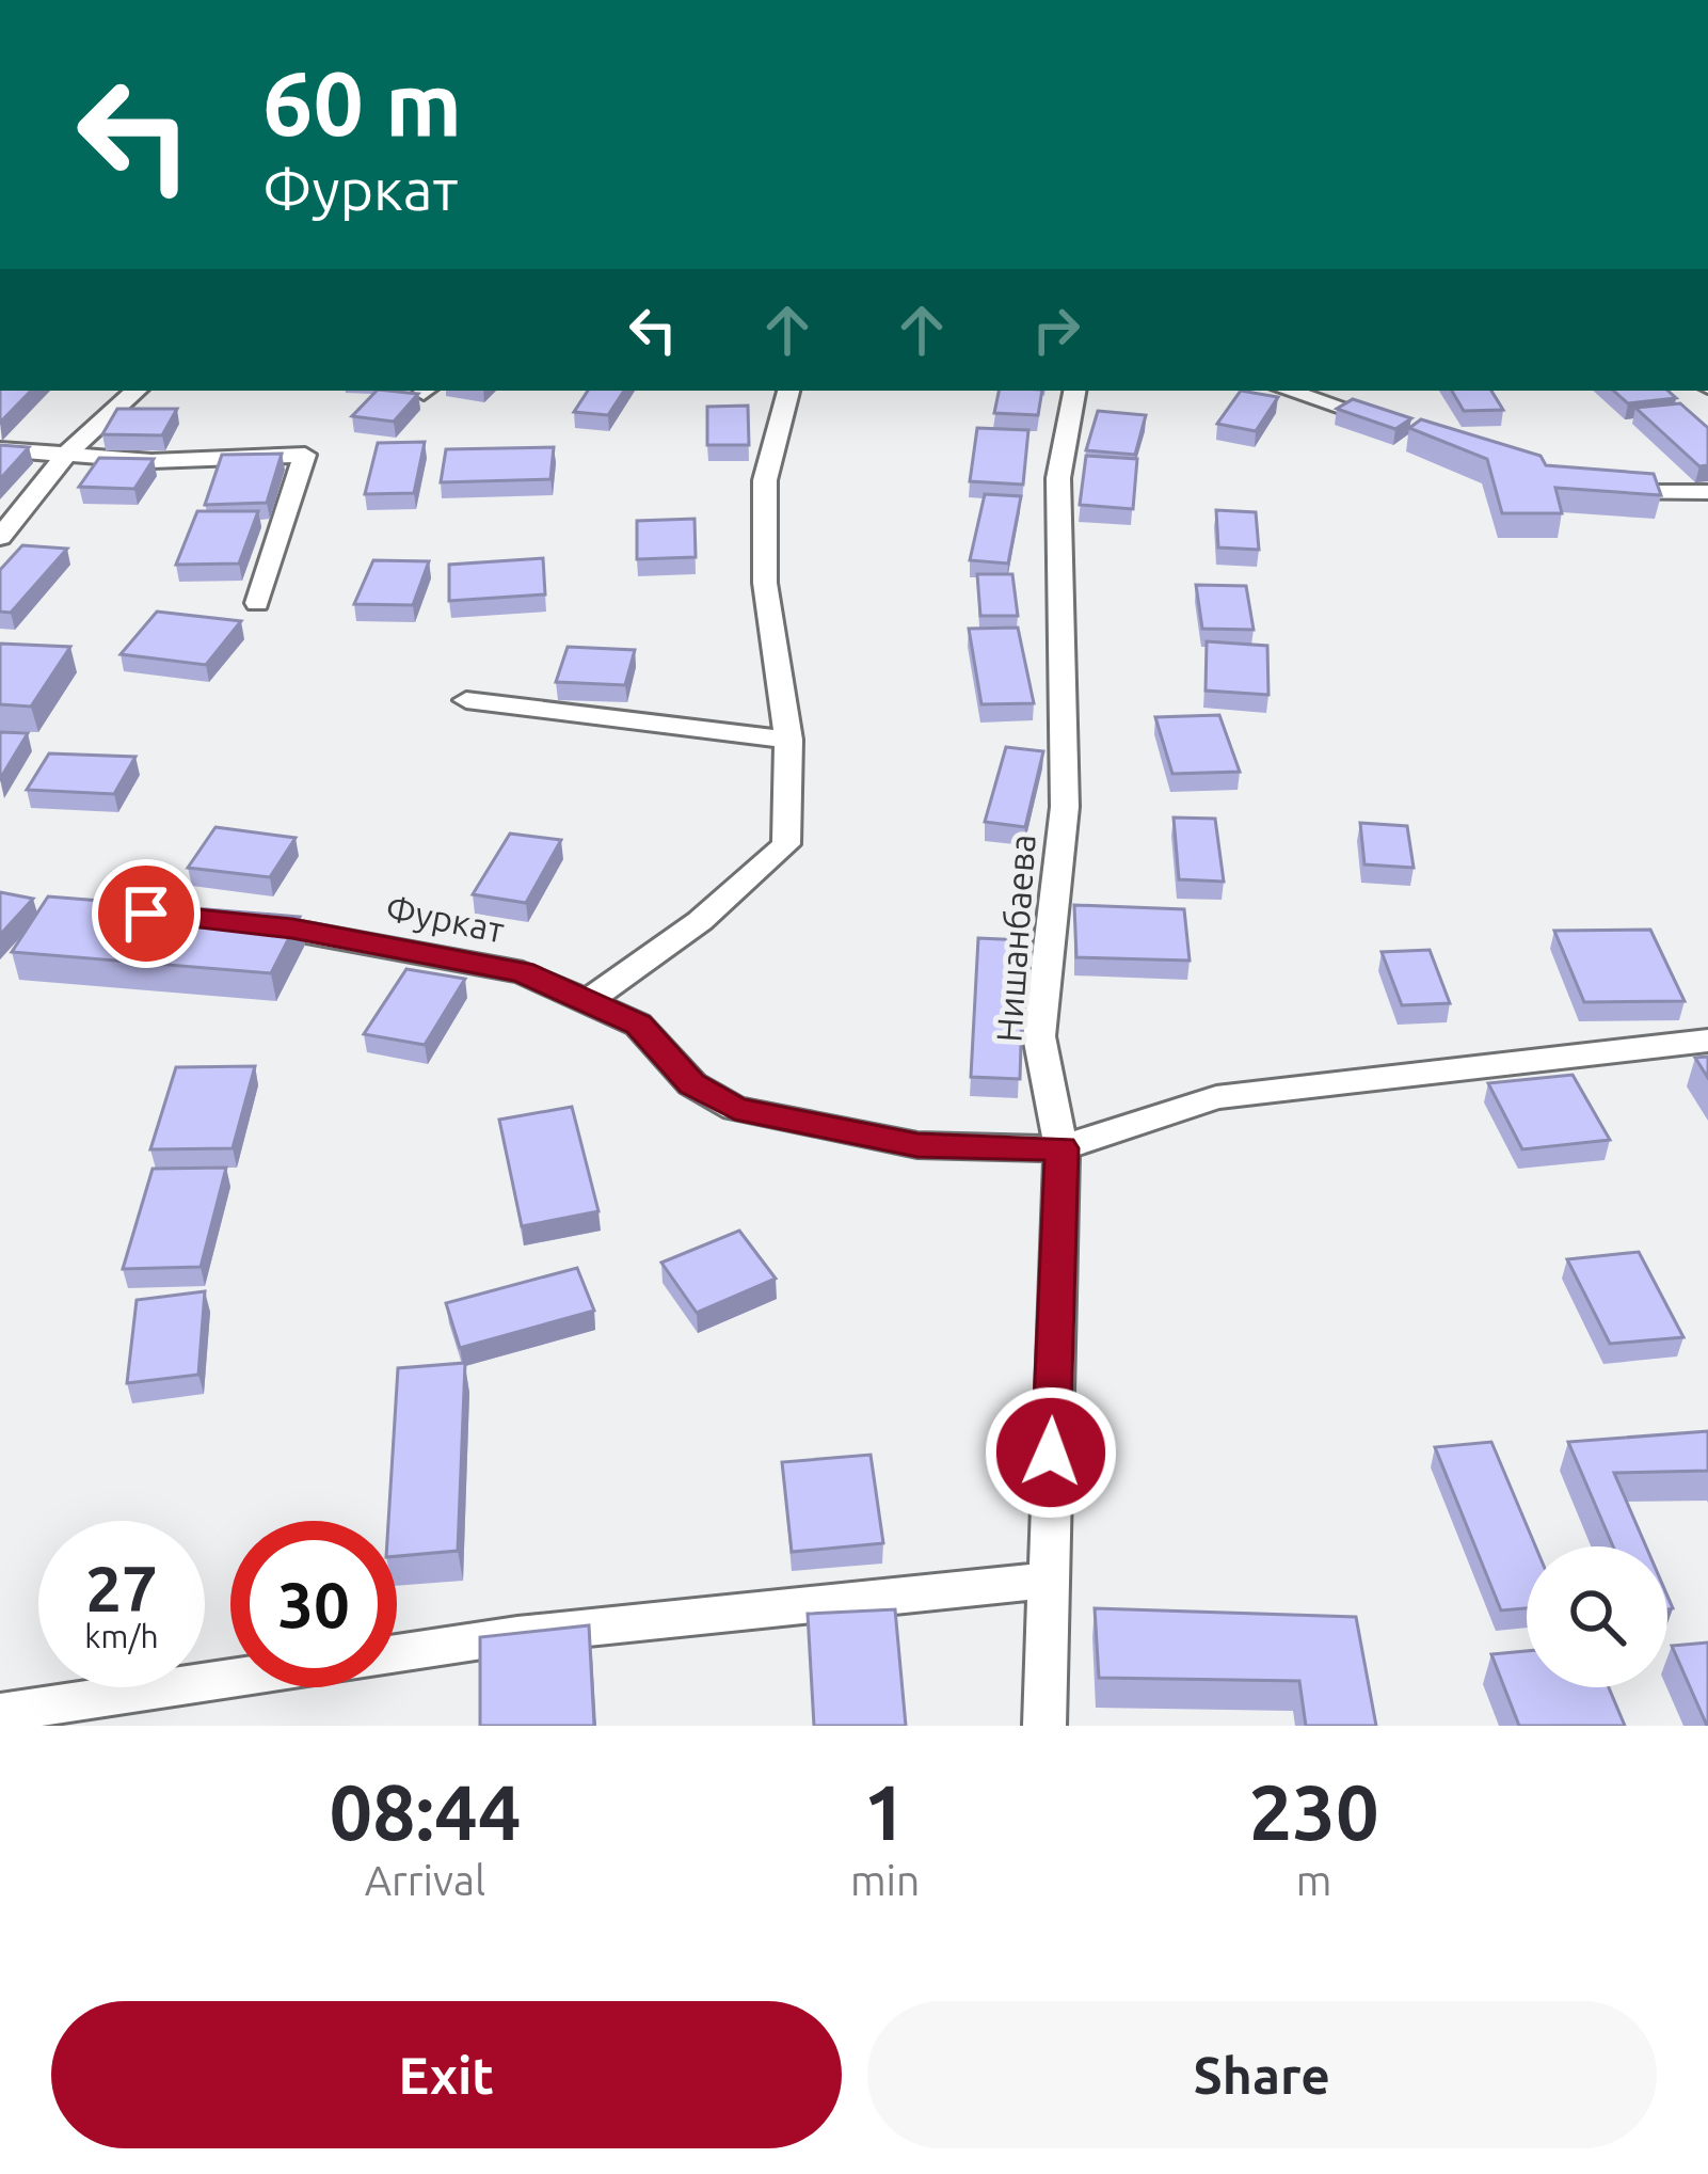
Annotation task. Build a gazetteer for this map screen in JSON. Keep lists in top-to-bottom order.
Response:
{
  "streets": {
    "street": ["Фуркат", "Нишанбаева"]
  },
  "crossings": [
    ["Фуркат", "Нишанбаева"]
  ],
  "page": {
    "turn": ["60 m", "Фуркат"],
    "speed": "27 km/h",
    "limit": "30",
    "eta": [
      "08:44",
      "Arrival",
      "1",
      "min",
      "230",
      "m"
    ],
    "buttons": ["Exit", "Share"]
  }
}
